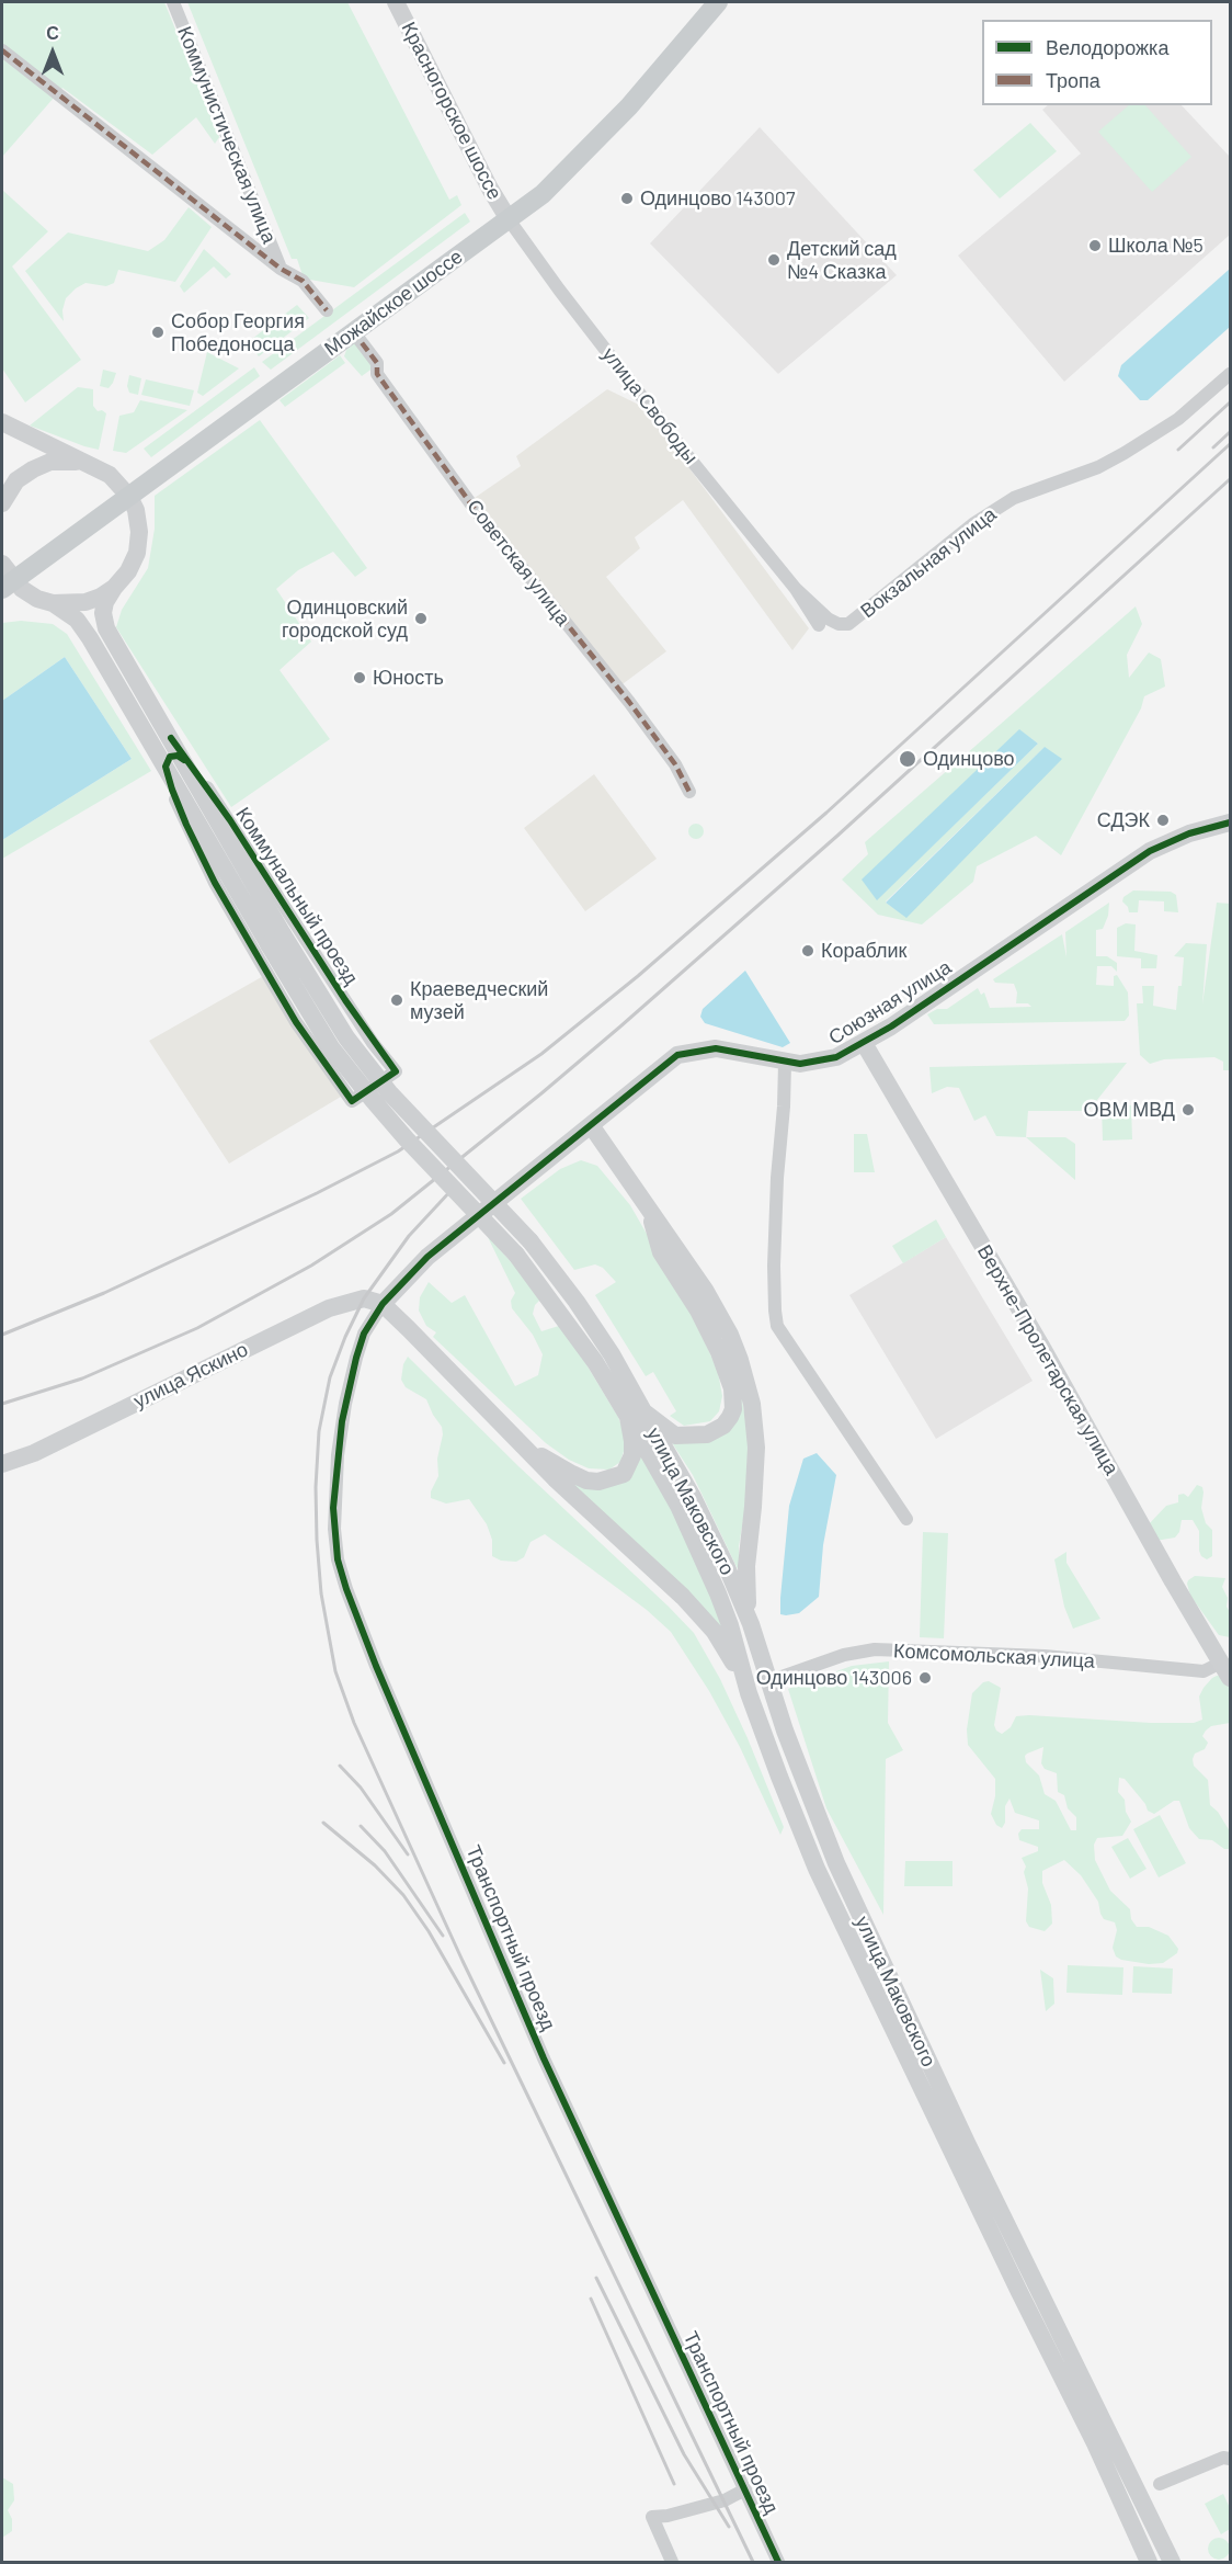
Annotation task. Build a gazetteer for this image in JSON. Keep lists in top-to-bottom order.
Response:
{
  "streets": {
    "main road": [
      "Красногорское шоссе",
      "Можайское шоссе",
      "Коммунальный проезд",
      "Союзная улица",
      "Верхне-Пролетарская улица",
      "улица Яскино",
      "улица Маковского"
    ],
    "street": [
      "Коммунистическая улица",
      "улица Свободы",
      "Советская улица",
      "Вокзальная улица",
      "Комсомольская улица",
      "Транспортный проезд"
    ]
  },
  "crossings": [
    ["Красногорское шоссе", "Можайское шоссе"],
    ["Красногорское шоссе", "улица Свободы"],
    ["Можайское шоссе", "улица Свободы"],
    ["Можайское шоссе", "Советская улица"],
    ["улица Свободы", "Вокзальная улица"],
    ["Союзная улица", "Верхне-Пролетарская улица"],
    ["Союзная улица", "улица Яскино"],
    ["Союзная улица", "Транспортный проезд"],
    ["Верхне-Пролетарская улица", "Комсомольская улица"],
    ["улица Яскино", "Транспортный проезд"],
    ["улица Маковского", "Комсомольская улица"]
  ],
  "places": [
    "Одинцово 143007",
    "Школа №5",
    "Детский сад №4 Сказка",
    "Собор Георгия Победоносца",
    "Одинцовский городской суд",
    "Юность",
    "Одинцово",
    "СДЭК",
    "Кораблик",
    "Краеведческий музей",
    "ОВМ МВД",
    "Одинцово 143006"
  ],
  "legend": ["Велодорожка", "Тропа"],
  "north": "top"
}
